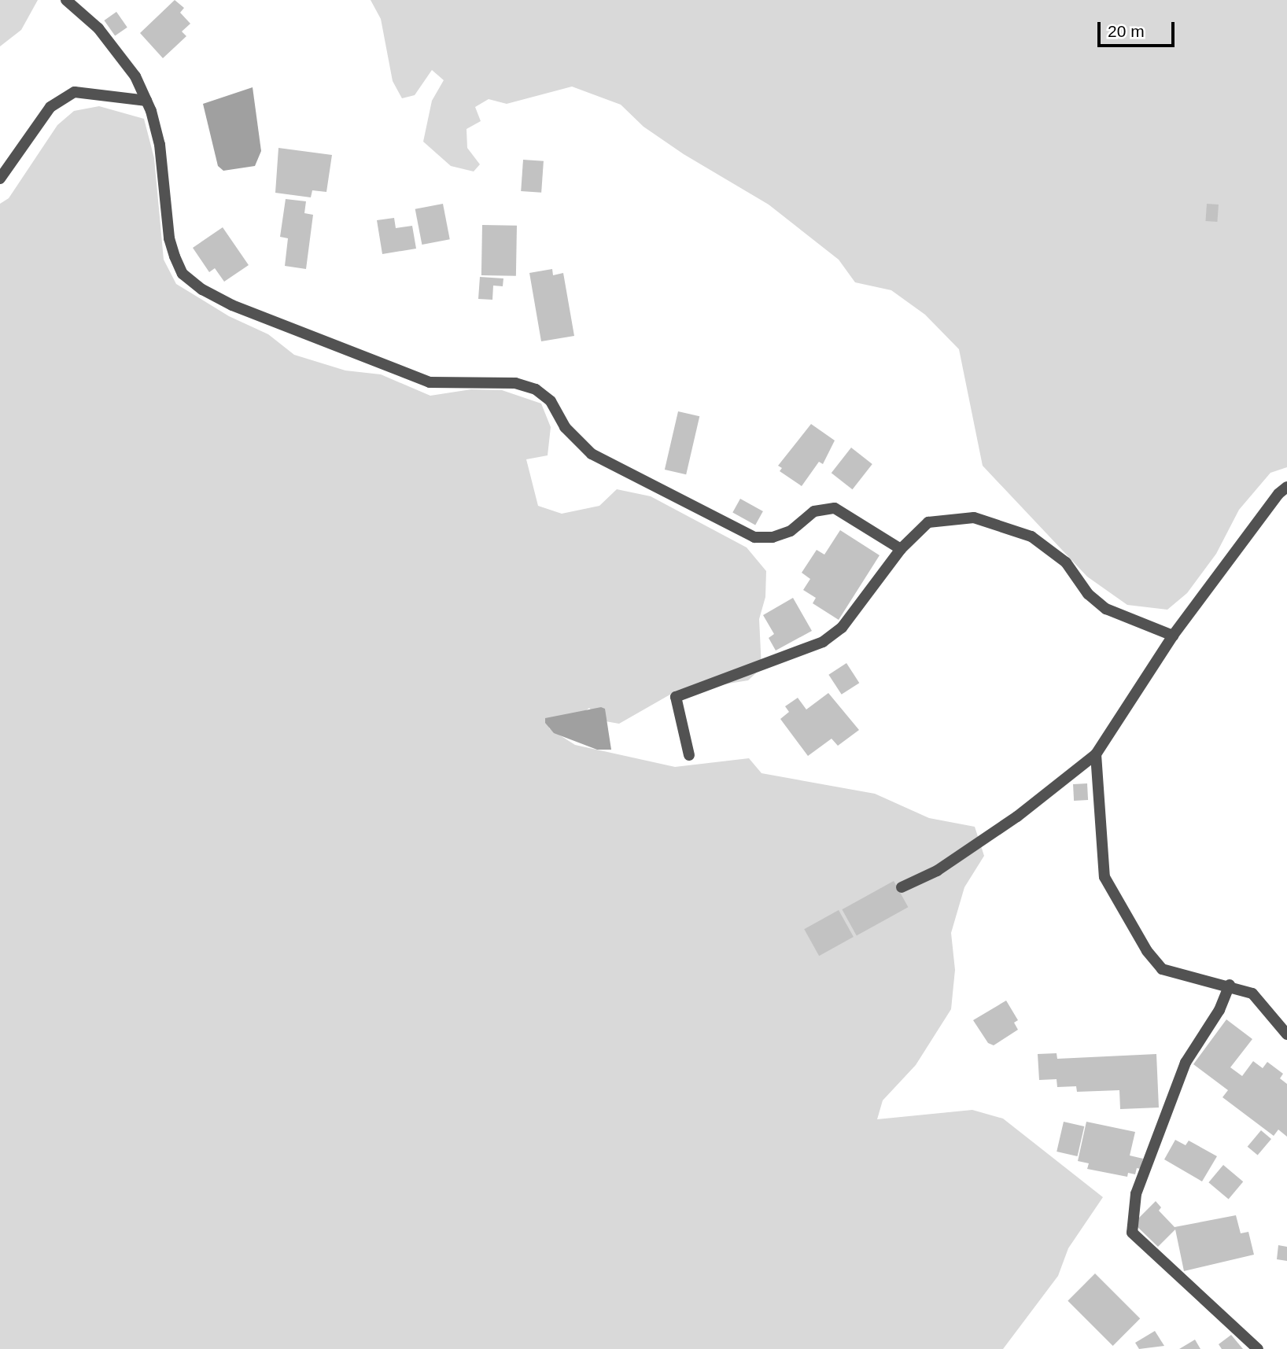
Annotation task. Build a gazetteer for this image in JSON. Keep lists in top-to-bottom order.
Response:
{
  "scale_bar": "20 m"
}
